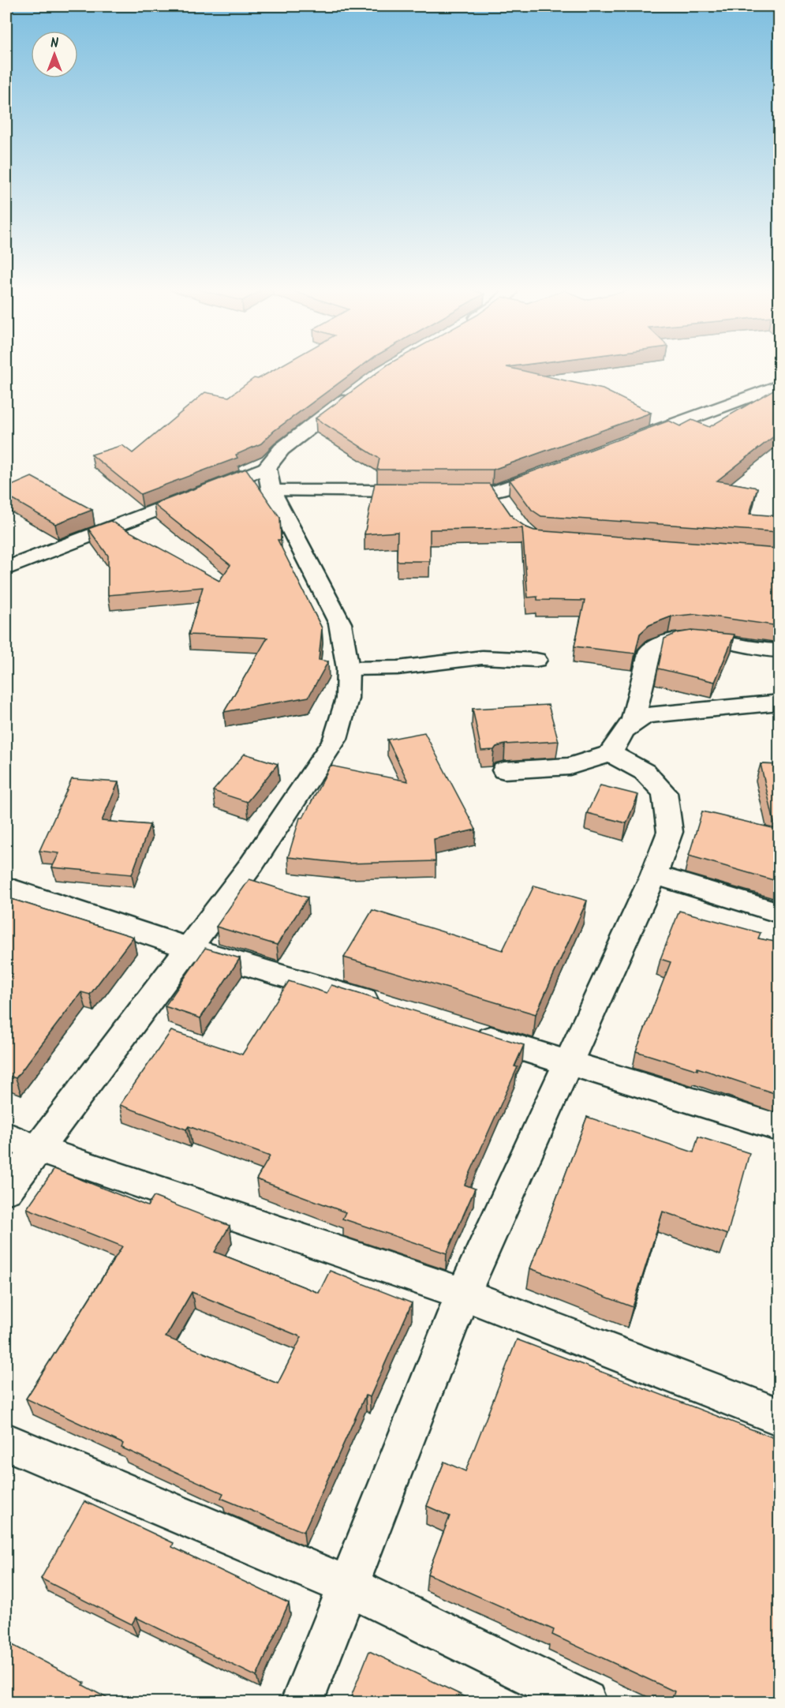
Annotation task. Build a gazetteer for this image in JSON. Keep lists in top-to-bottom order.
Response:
{
  "north": "top"
}
